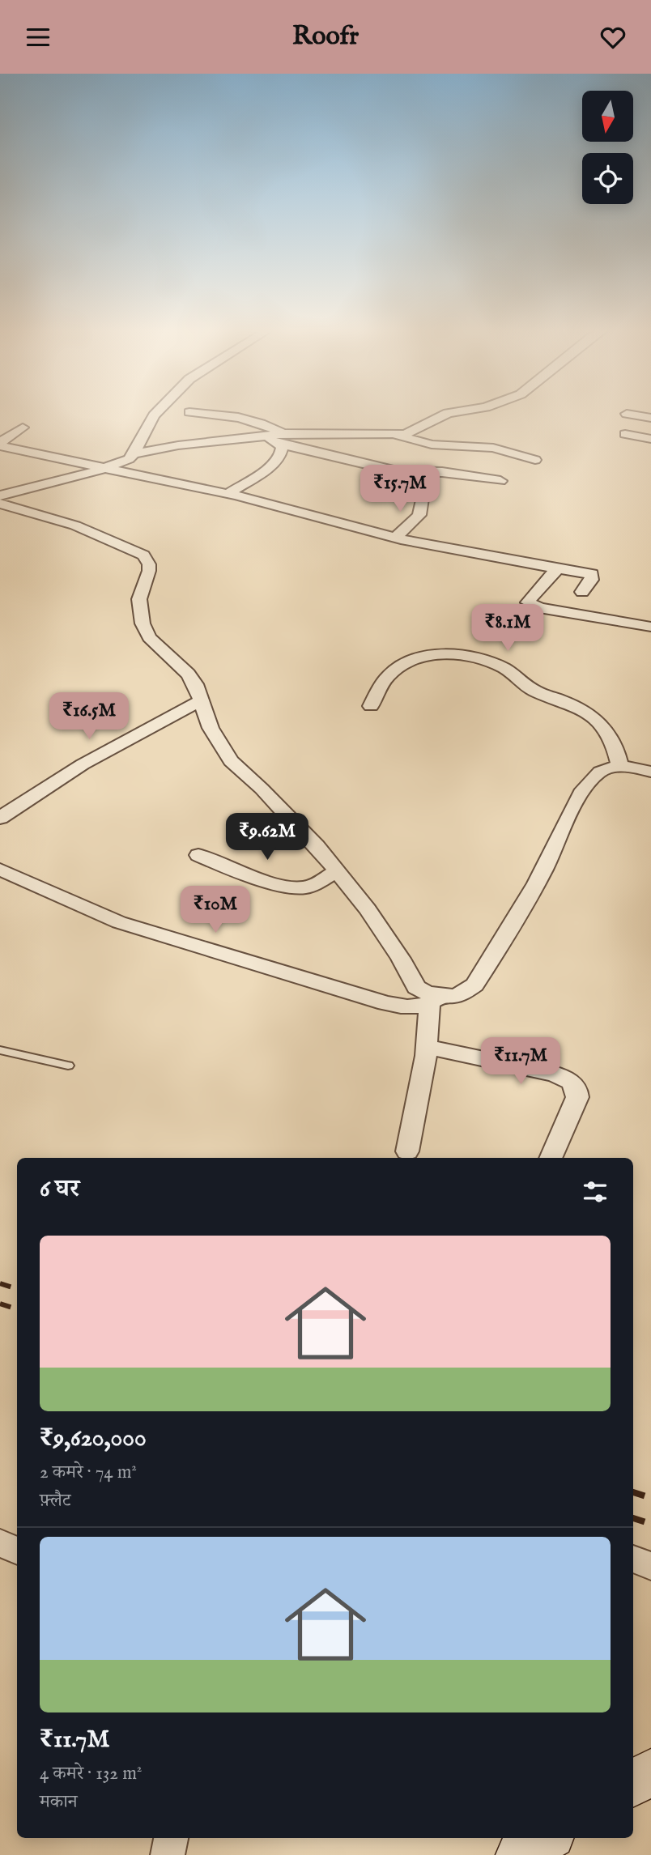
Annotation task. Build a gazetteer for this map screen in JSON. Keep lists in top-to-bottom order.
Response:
{
  "north": "bottom",
  "page": {
    "header": "Roofr",
    "price": [
      "₹15.7M",
      "₹8.1M",
      "₹16.5M",
      "₹9.62M",
      "₹10M",
      "₹11.7M"
    ],
    "heading": "6 घर",
    "list": [
      {
        "name": "₹9,620,000",
        "note": "2 कमरे · 74 m² · फ़्लैट"
      },
      {
        "name": "₹11.7M",
        "note": "4 कमरे · 132 m² · मकान"
      }
    ]
  }
}
